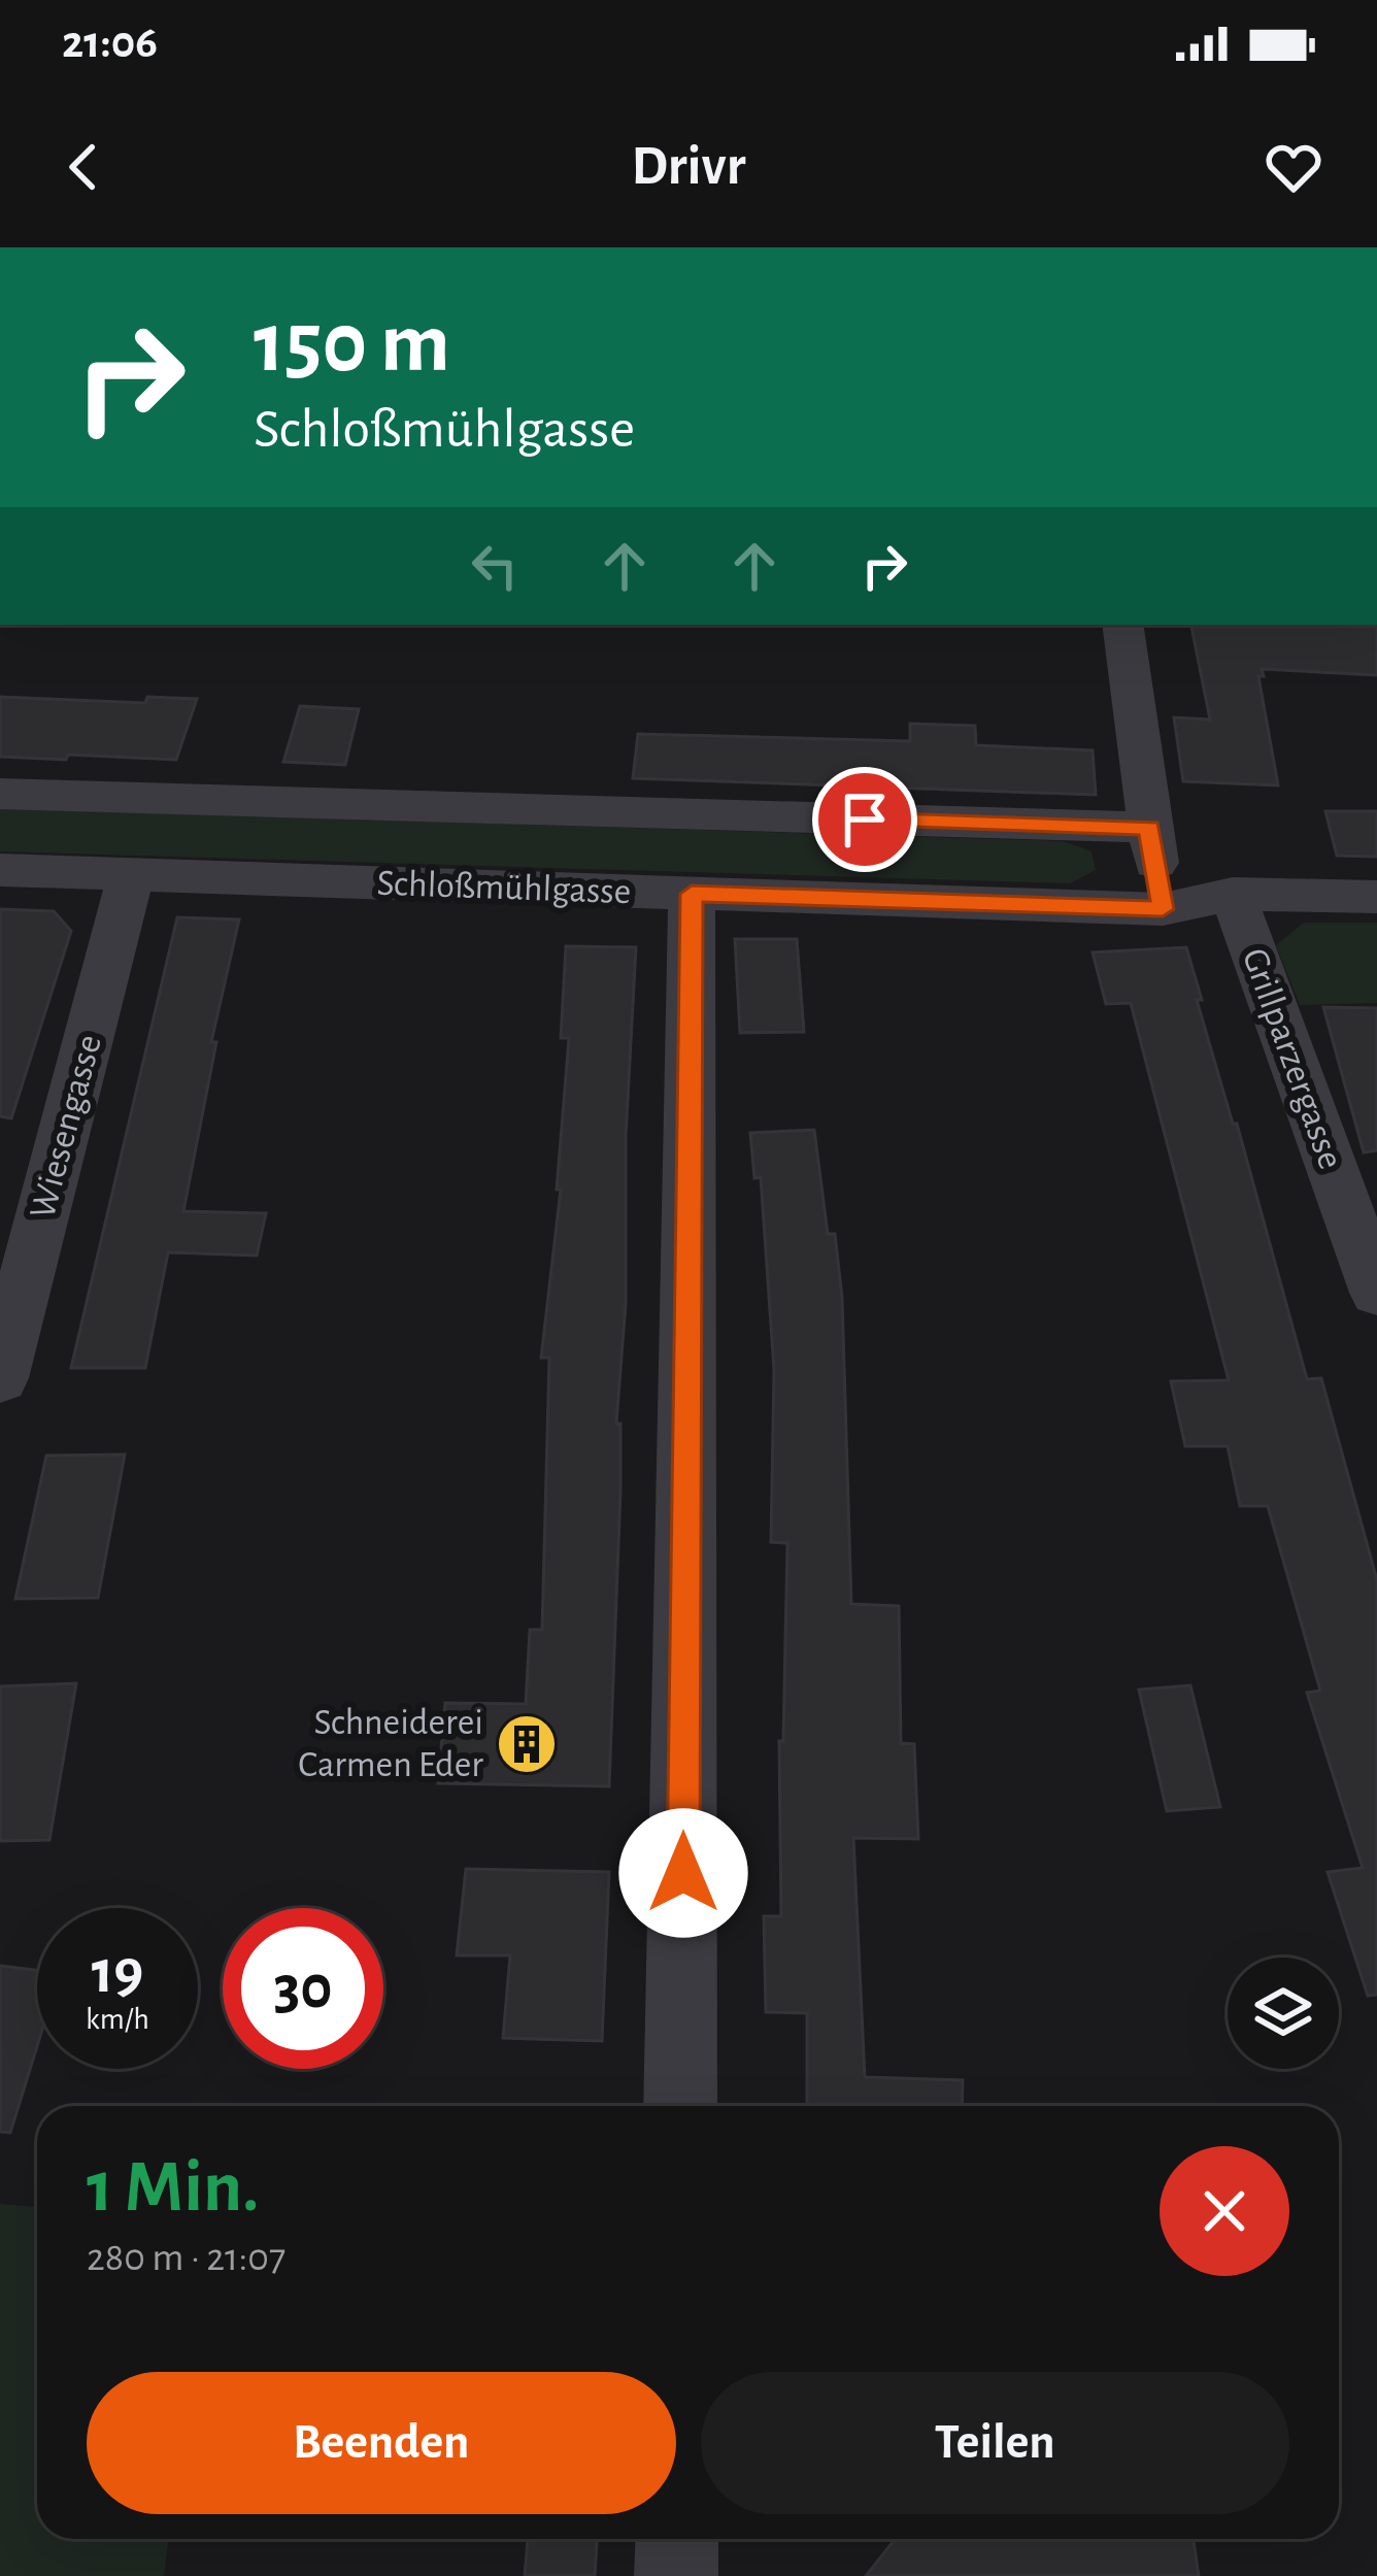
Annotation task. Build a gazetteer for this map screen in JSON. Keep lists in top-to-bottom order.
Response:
{
  "streets": {
    "street": ["Schloßmühlgasse", "Grillparzergasse", "Wiesengasse"]
  },
  "crossings": [
    ["Schloßmühlgasse", "Grillparzergasse"],
    ["Schloßmühlgasse", "Wiesengasse"]
  ],
  "places": {
    "building": ["Schneiderei Carmen Eder"]
  },
  "page": {
    "status": "21:06",
    "header": "Drivr",
    "turn": ["150 m", "Schloßmühlgasse"],
    "speed": "19 km/h",
    "limit": "30",
    "heading": ["1 Min.", "280 m · 21:07"],
    "buttons": ["Beenden", "Teilen"]
  }
}
